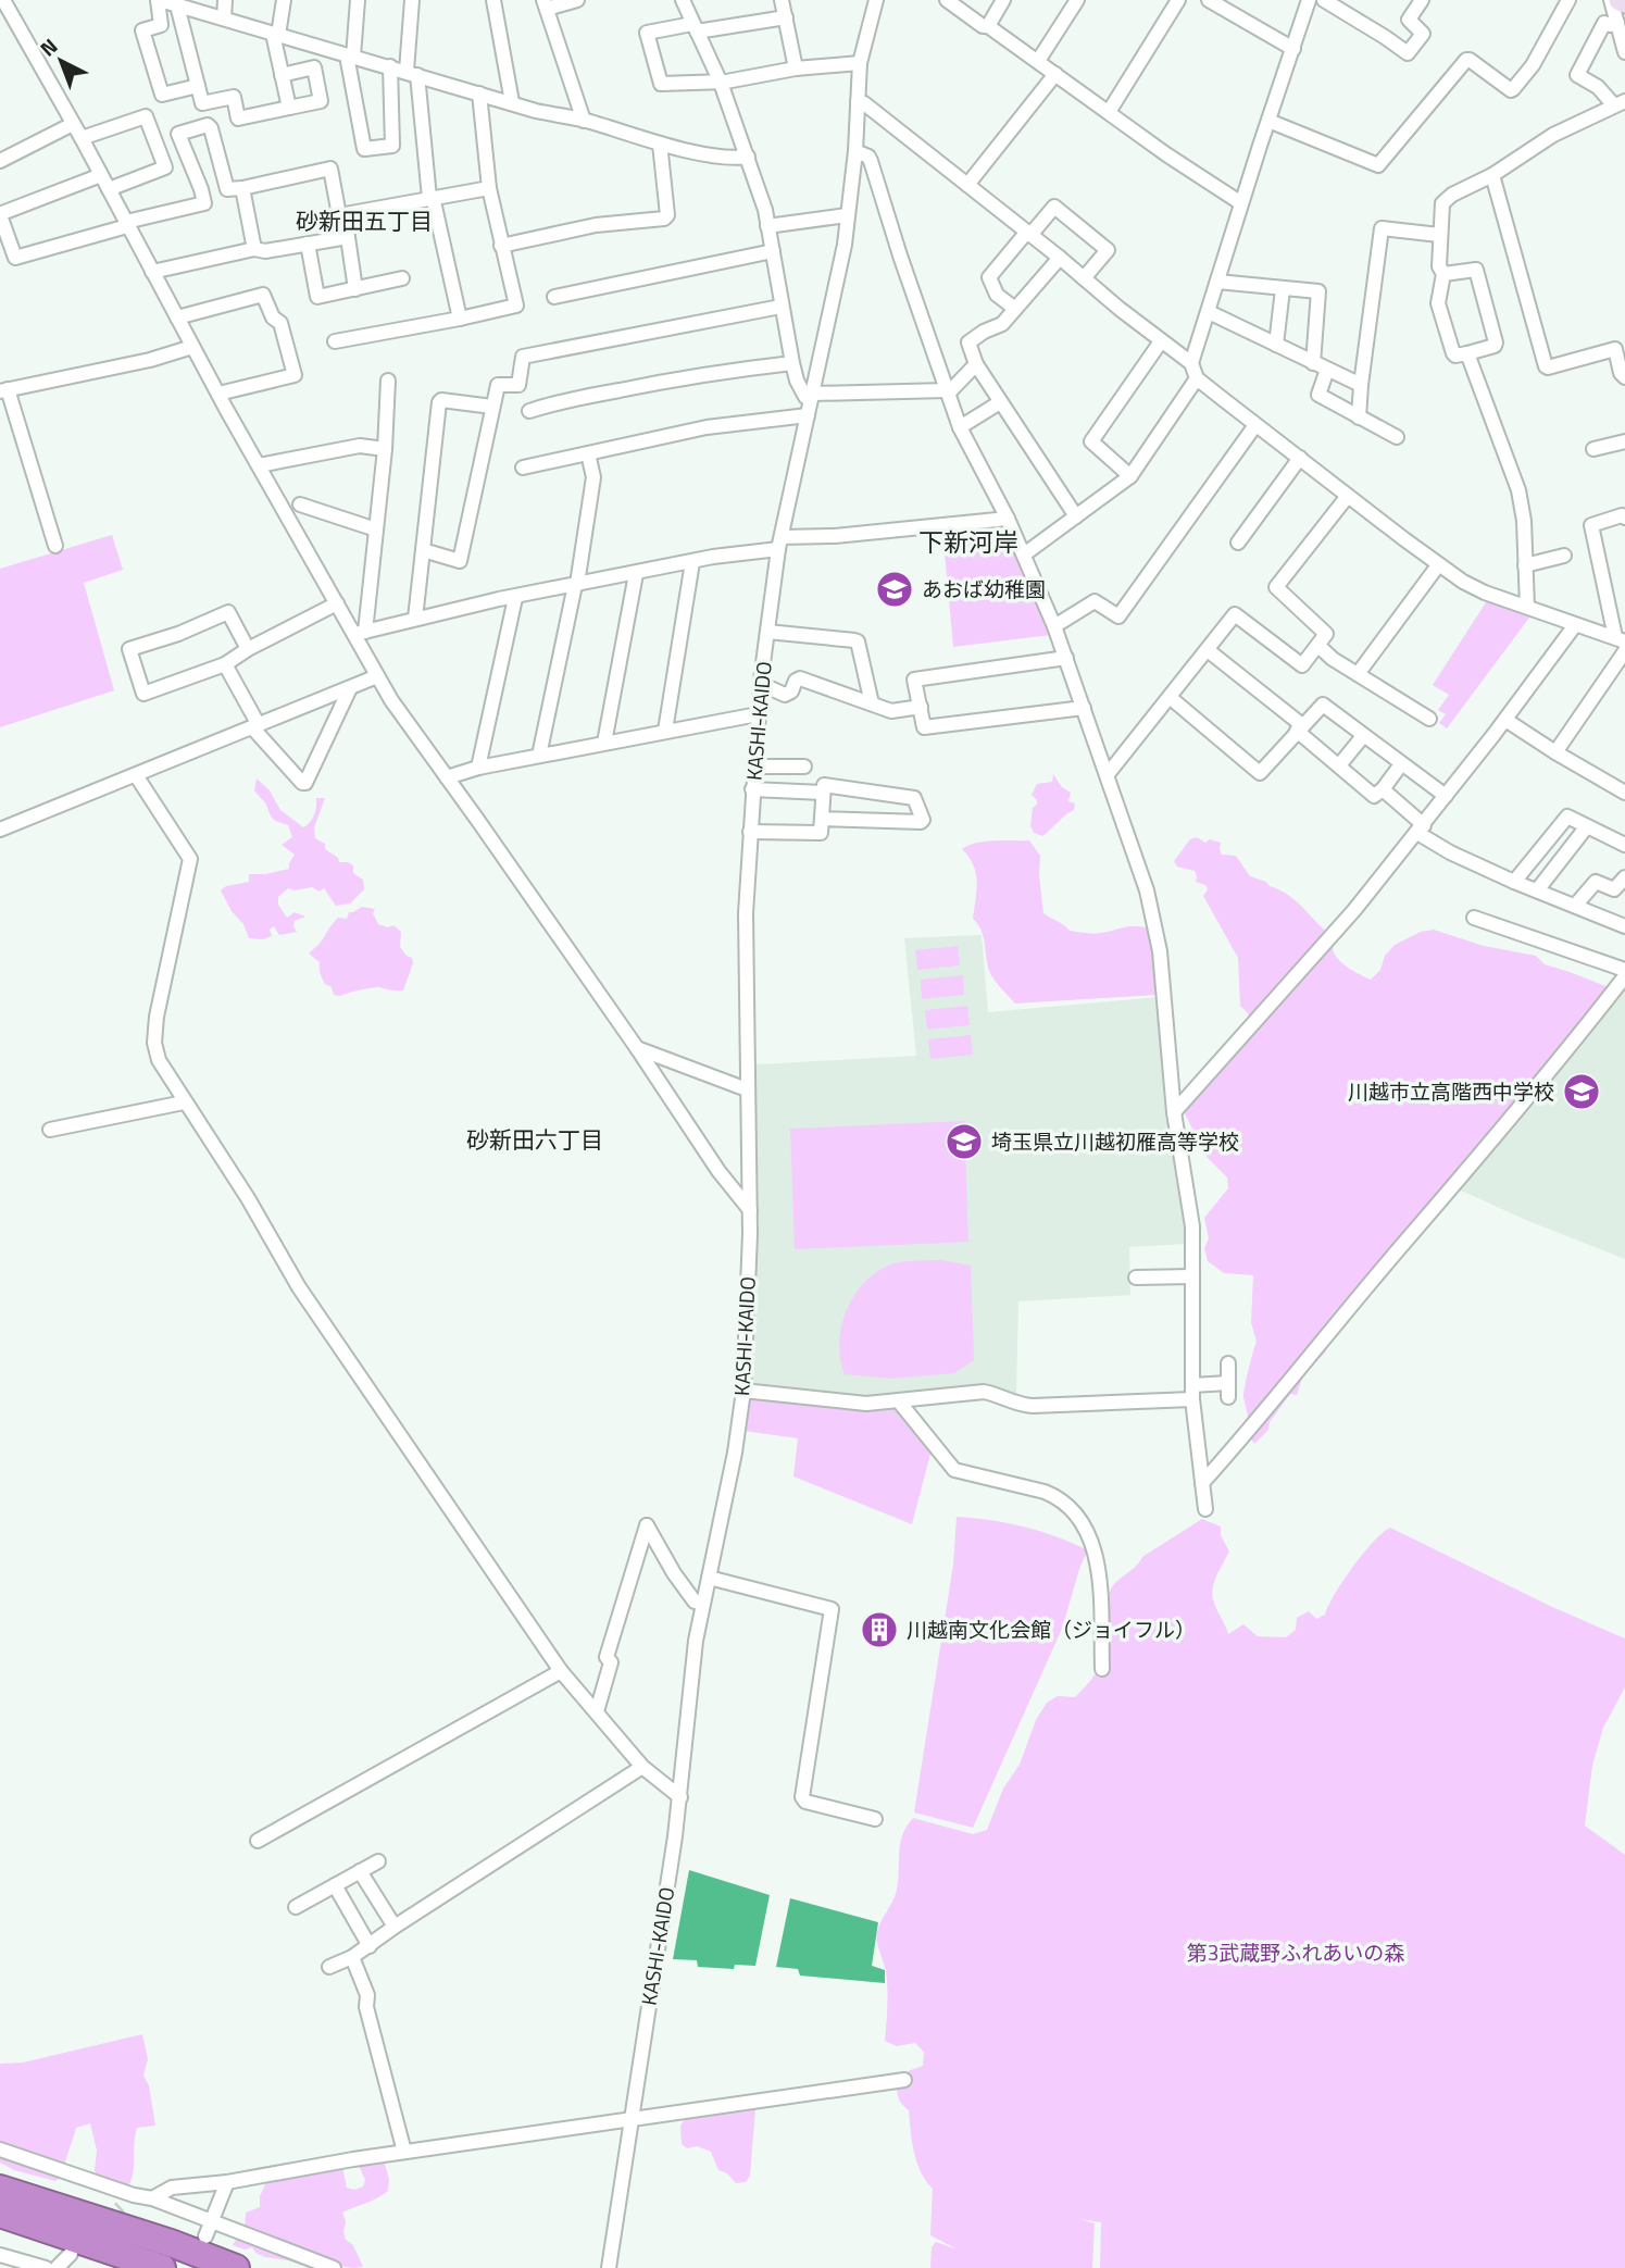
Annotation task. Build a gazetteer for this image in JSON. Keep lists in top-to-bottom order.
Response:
{
  "streets": {
    "street": ["KASHI-KAIDO"]
  },
  "districts": ["砂新田五丁目", "下新河岸", "砂新田六丁目"],
  "parks": ["第3武蔵野ふれあいの森"],
  "places": {
    "school or university": ["あおば幼稚園", "川越市立高階西中学校", "埼玉県立川越初雁高等学校"],
    "building": ["川越南文化会館（ジョイフル）"]
  },
  "north": "top left"
}
